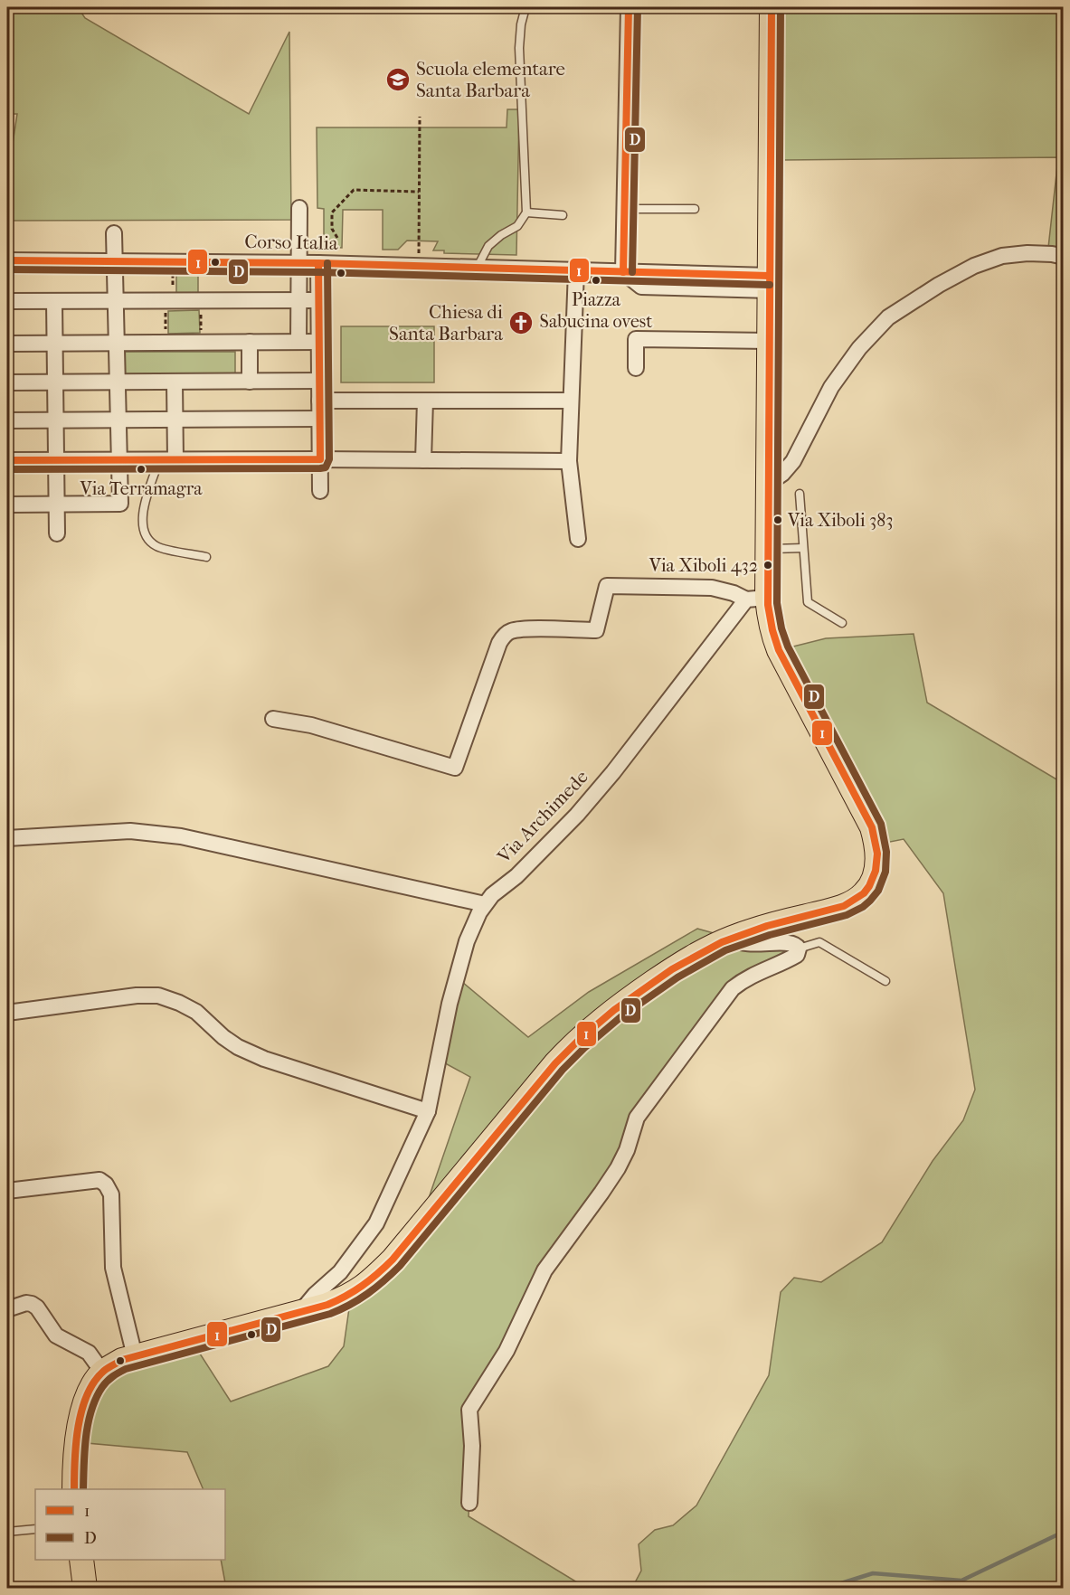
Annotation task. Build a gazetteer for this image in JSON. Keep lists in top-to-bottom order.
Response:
{
  "streets": {
    "street": ["Corso Italia", "Via Archimede"]
  },
  "places": {
    "school or university": ["Scuola elementare Santa Barbara"],
    "other": [
      "Piazza Sabucina ovest",
      "Via Terramagra",
      "Via Xiboli 383",
      "Via Xiboli 432"
    ],
    "church": ["Chiesa di Santa Barbara"]
  },
  "lines": ["transit line 1", "transit line D"],
  "legend": ["1", "D"]
}
